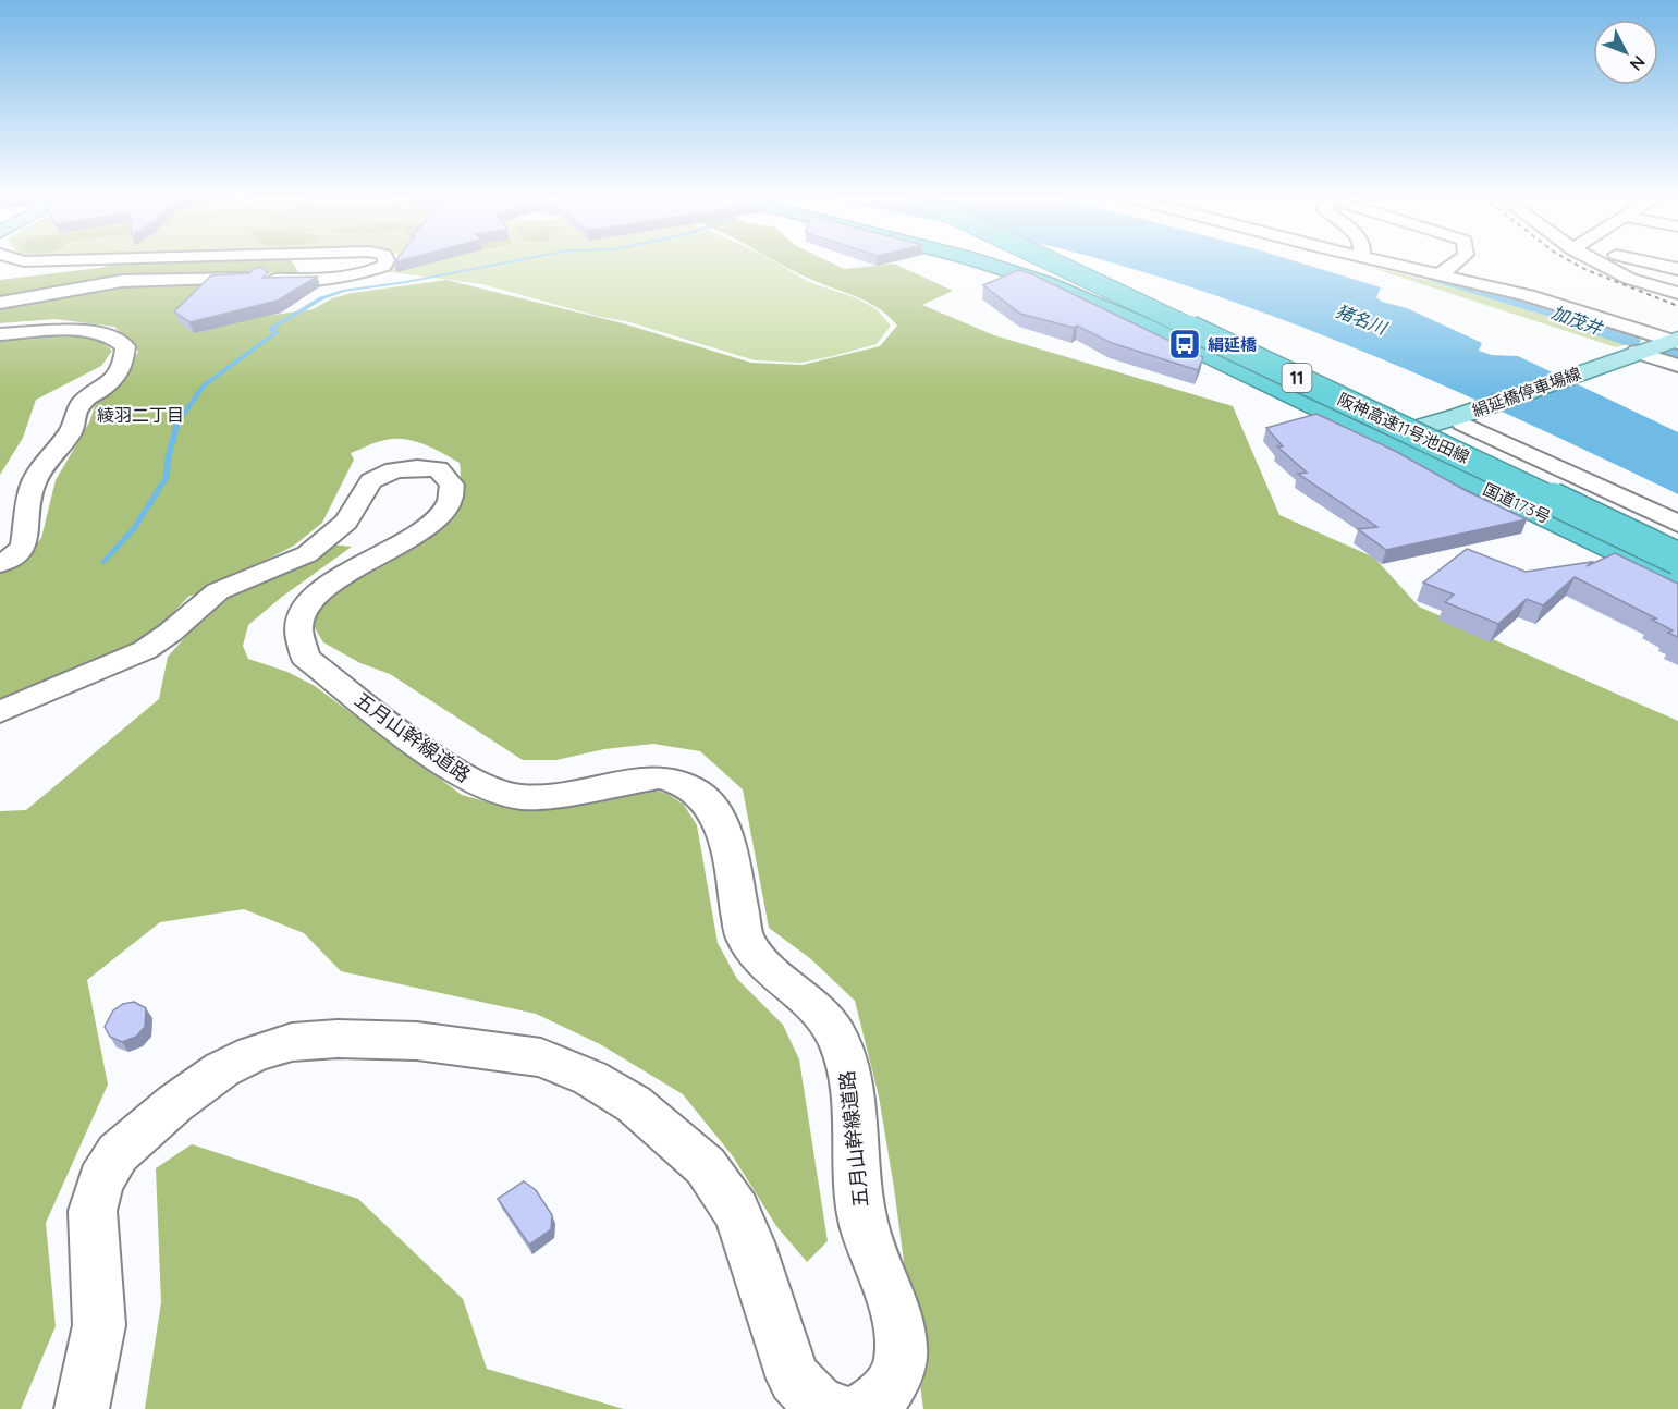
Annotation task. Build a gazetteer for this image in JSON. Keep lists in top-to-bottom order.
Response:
{
  "streets": {
    "highway": ["11", "阪神高速11号池田線", "国道173号"],
    "main road": ["絹延橋停車場線"],
    "street": ["五月山幹線道路"]
  },
  "crossings": [
    ["絹延橋停車場線", "国道173号"]
  ],
  "districts": ["綾羽二丁目"],
  "water": ["猪名川", "加茂井"],
  "places": {
    "bus stop": ["絹延橋"]
  },
  "north": "bottom right"
}
